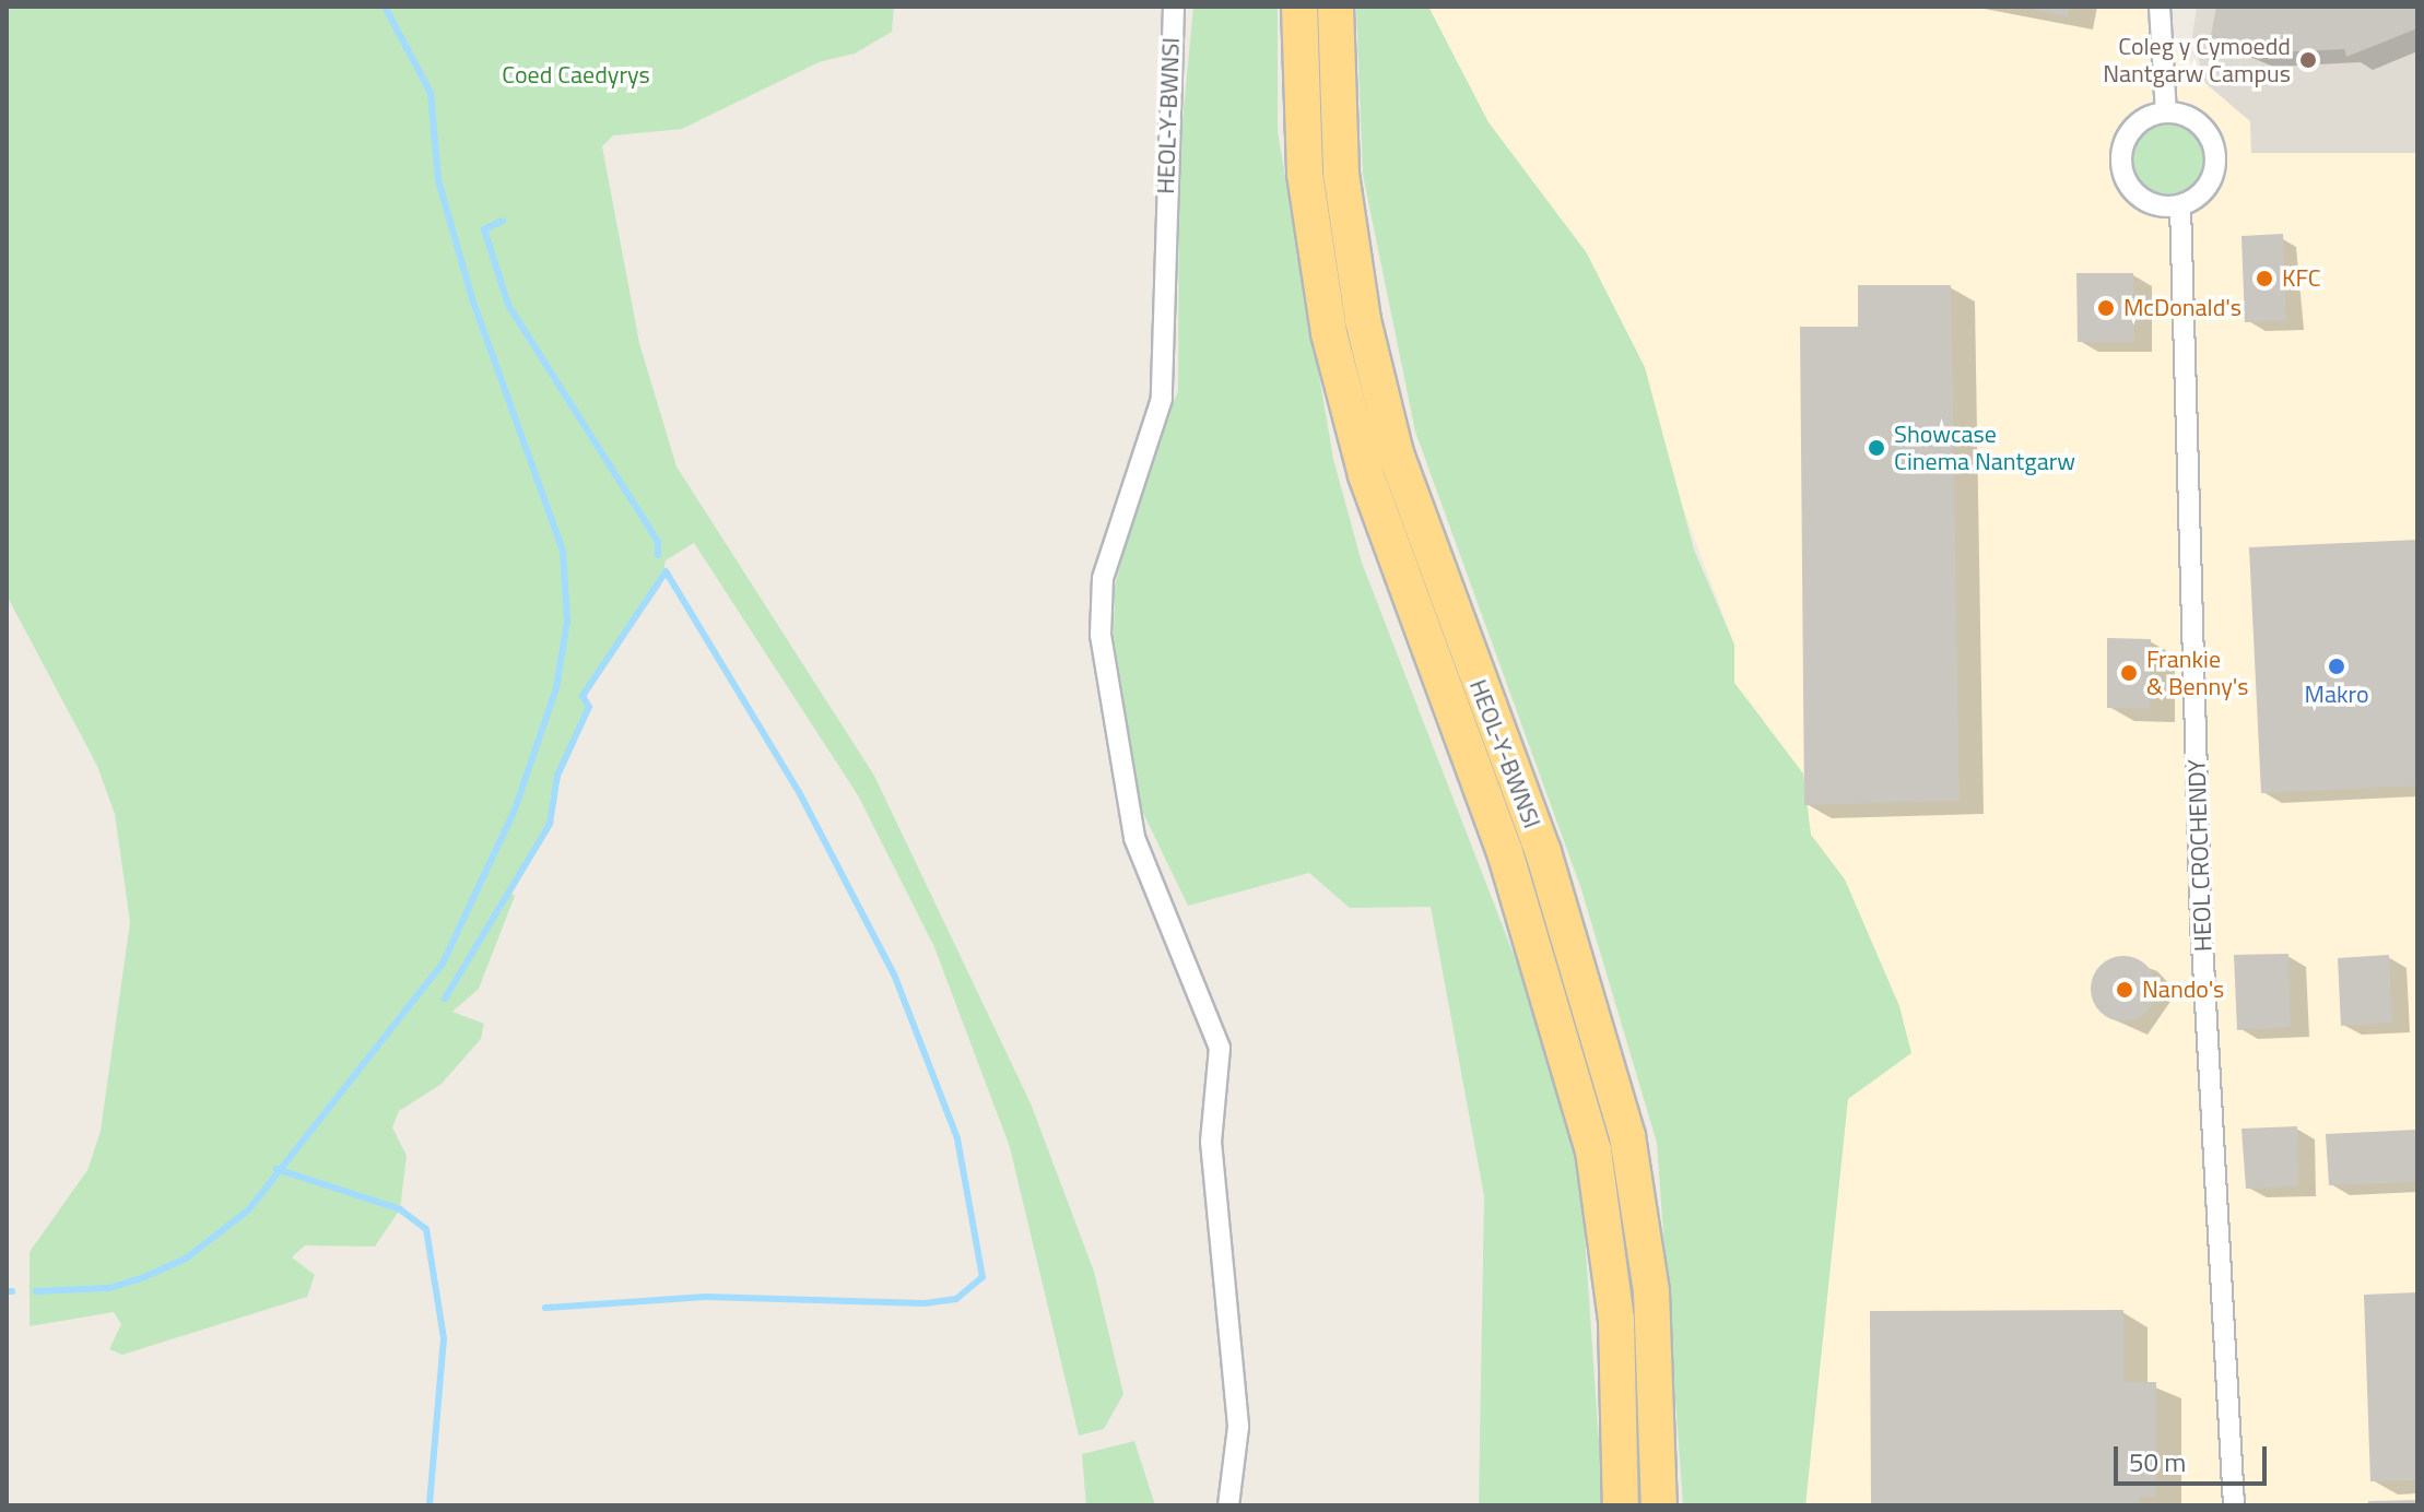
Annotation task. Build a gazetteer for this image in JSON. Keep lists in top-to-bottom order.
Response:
{
  "streets": {
    "highway": ["HEOL-Y-BWNSI"],
    "street": ["HEOL CROCHENDY"]
  },
  "parks": ["Coed Caedyrys"],
  "places": [
    "Coleg y Cymoedd Nantgarw Campus",
    "KFC",
    "McDonald's",
    "Showcase Cinema Nantgarw",
    "Makro",
    "Frankie & Benny's",
    "Nando's"
  ],
  "scale_bar": "50 m"
}
